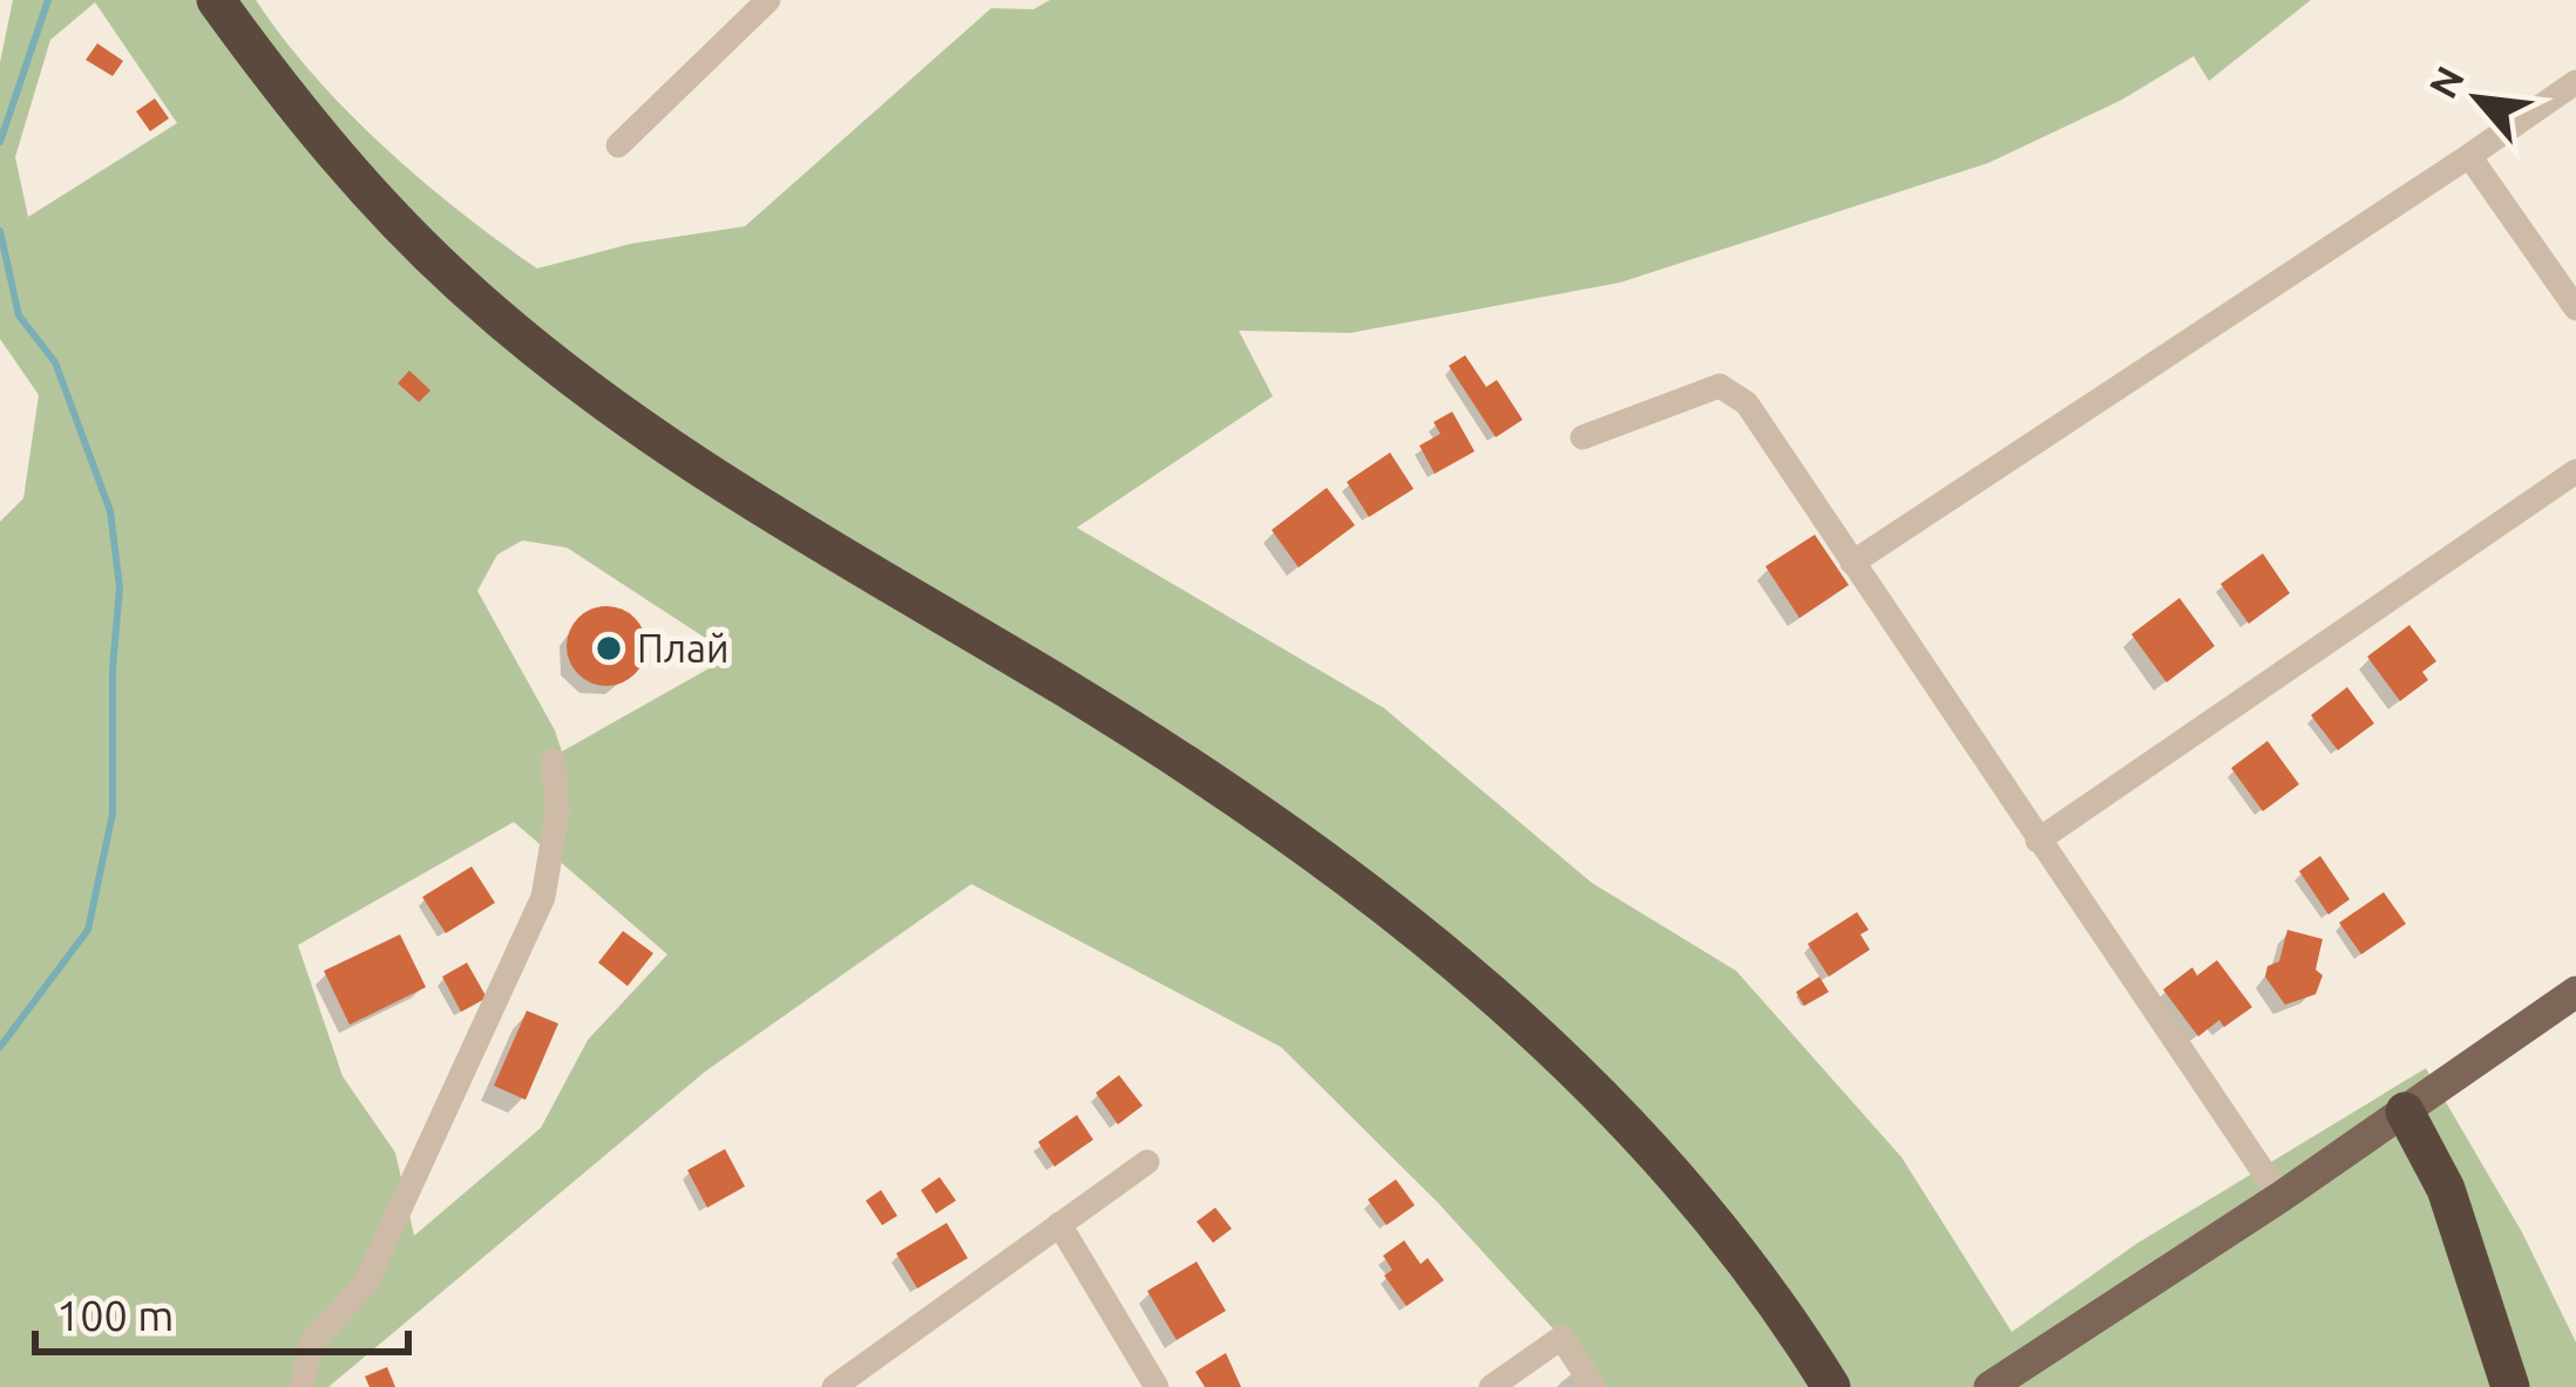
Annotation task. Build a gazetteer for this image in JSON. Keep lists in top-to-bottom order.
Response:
{
  "places": ["Плай"],
  "scale_bar": "100 m",
  "north": "top left"
}
